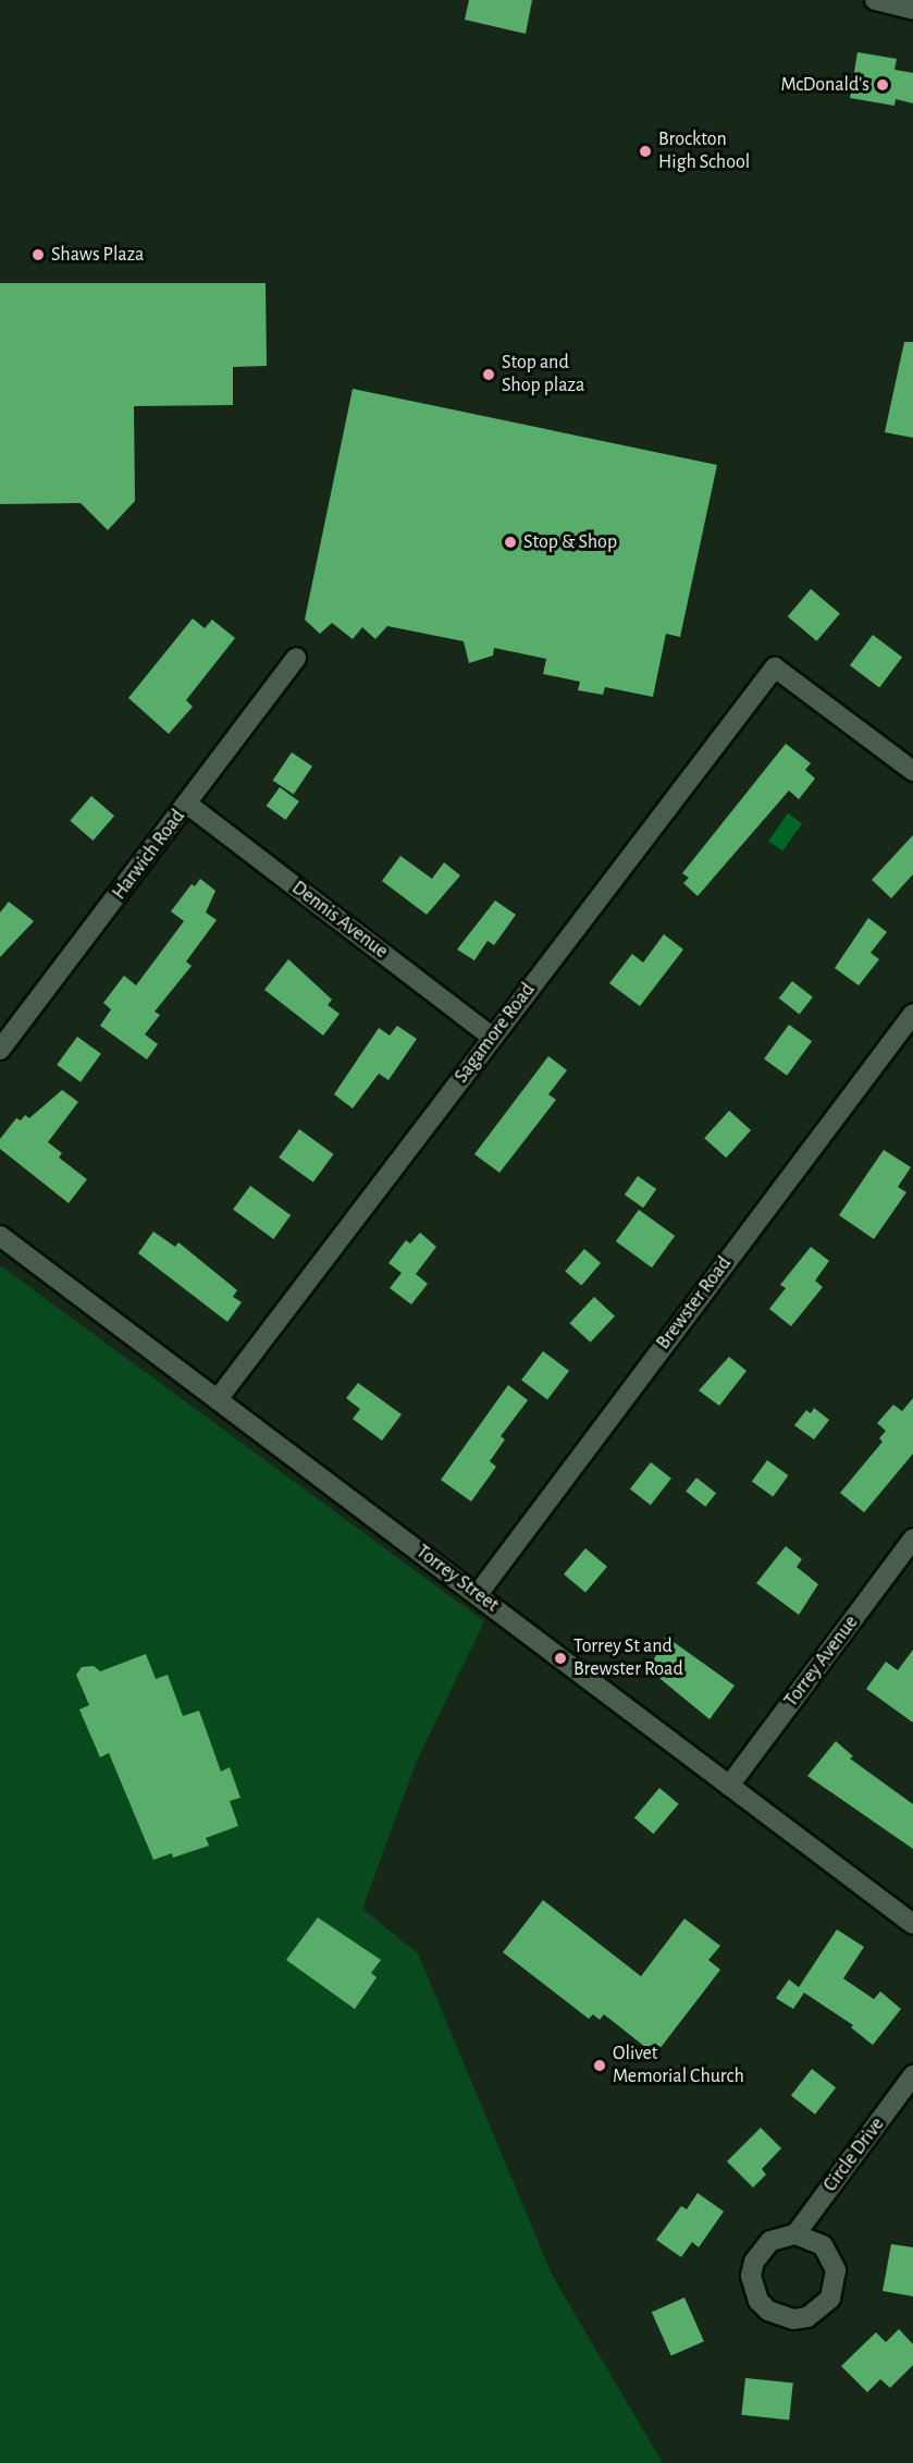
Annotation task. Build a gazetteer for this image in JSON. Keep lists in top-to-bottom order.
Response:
{
  "streets": {
    "street": [
      "Harwich Road",
      "Dennis Avenue",
      "Sagamore Road",
      "Brewster Road",
      "Torrey Street",
      "Torrey Avenue",
      "Circle Drive"
    ]
  },
  "crossings": [
    ["Harwich Road", "Dennis Avenue"],
    ["Dennis Avenue", "Sagamore Road"],
    ["Sagamore Road", "Torrey Street"],
    ["Brewster Road", "Torrey Street"],
    ["Torrey Street", "Torrey Avenue"]
  ],
  "places": [
    "McDonald's",
    "Brockton High School",
    "Shaws Plaza",
    "Stop and Shop plaza",
    "Stop & Shop",
    "Torrey St and Brewster Road",
    "Olivet Memorial Church"
  ]
}
